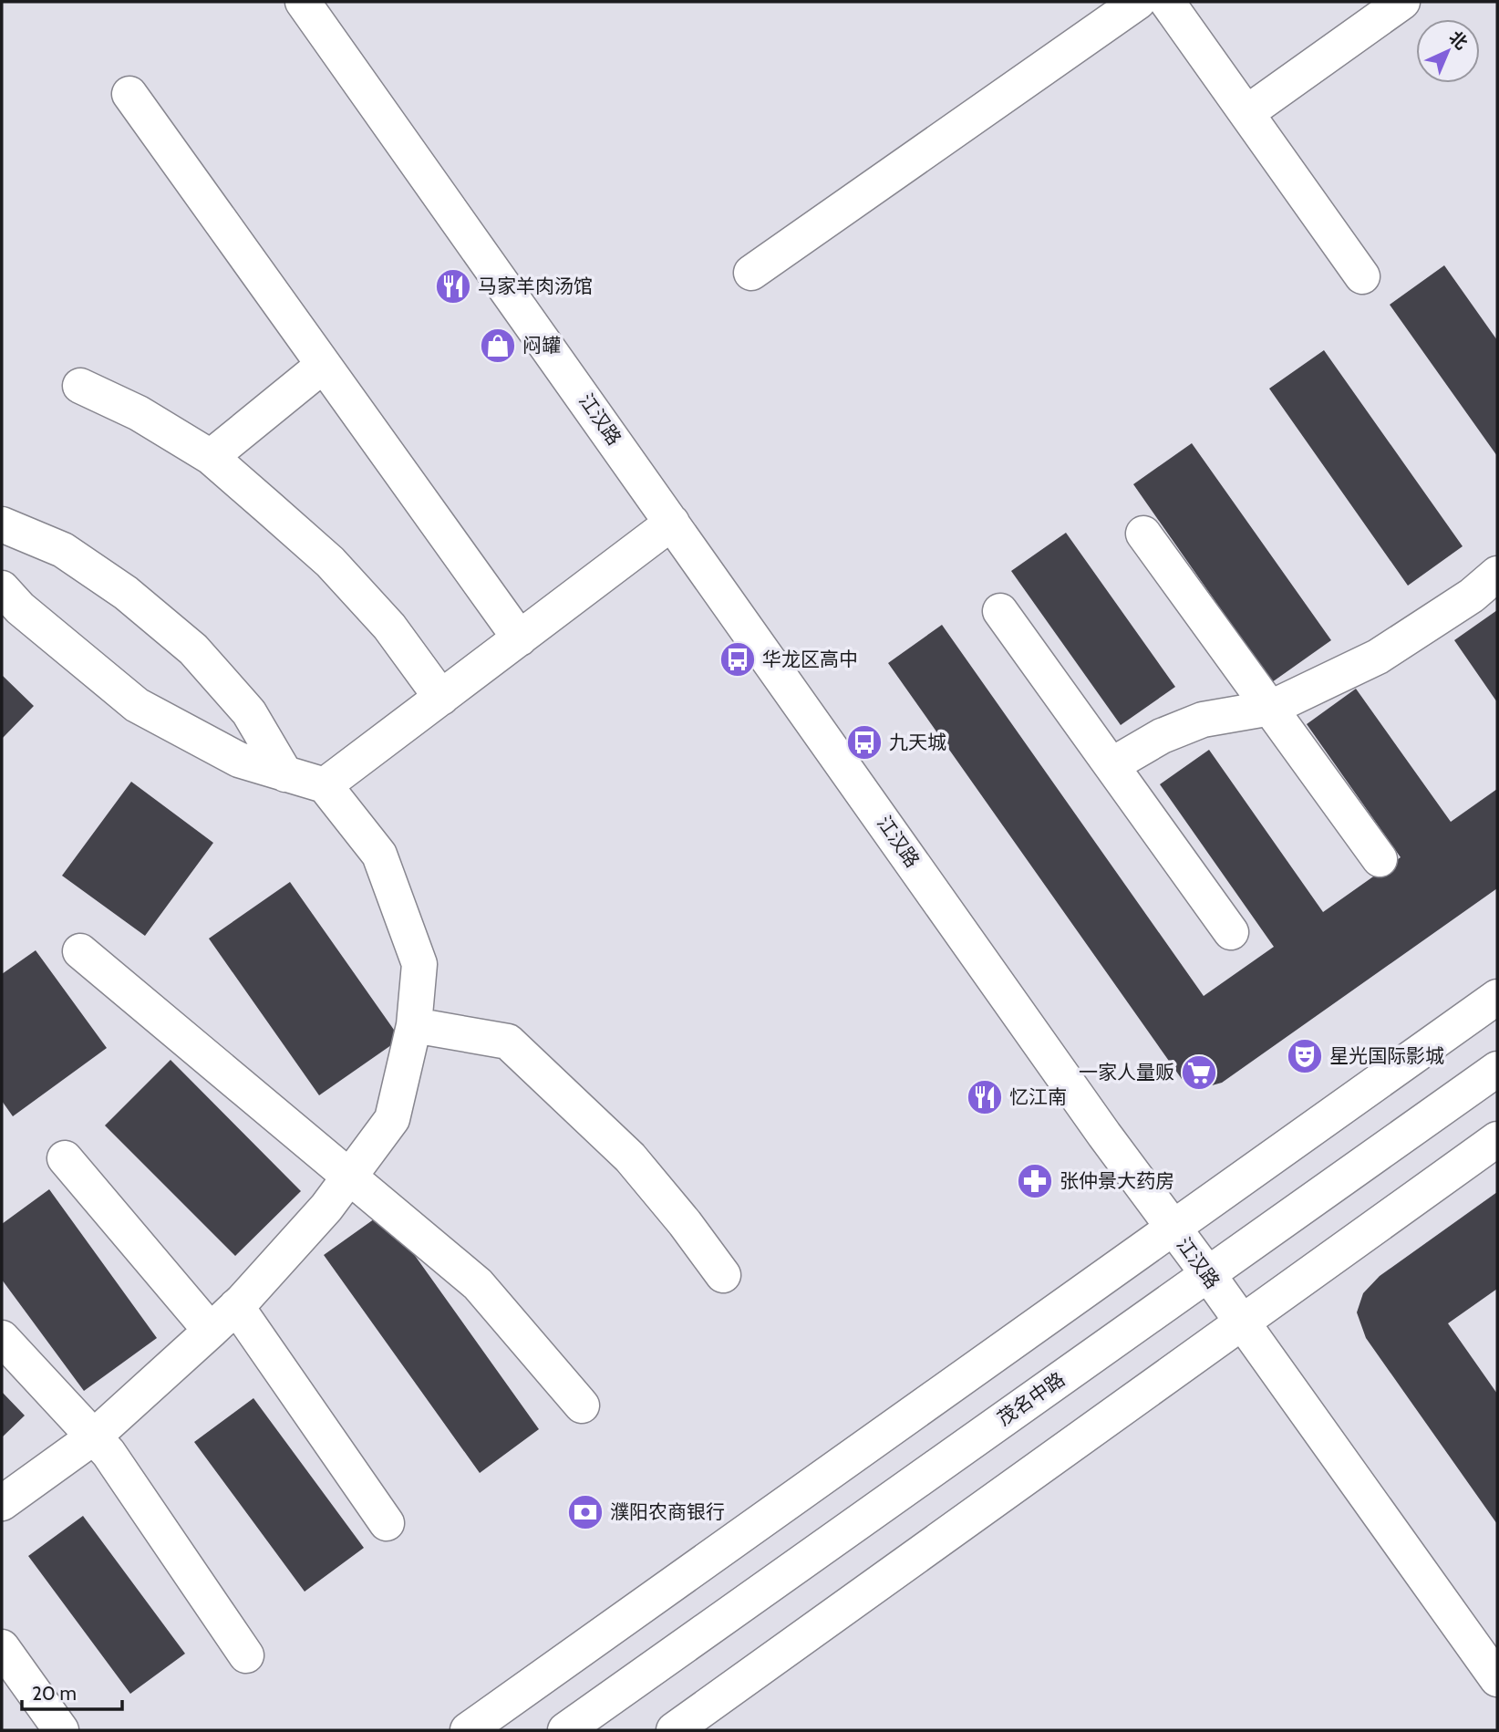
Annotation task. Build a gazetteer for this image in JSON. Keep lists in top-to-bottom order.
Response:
{
  "streets": {
    "street": ["江汉路", "茂名中路"]
  },
  "crossings": [
    ["江汉路", "茂名中路"]
  ],
  "places": {
    "restaurant": ["马家羊肉汤馆", "忆江南"],
    "shop": ["闷罐"],
    "bus stop": ["华龙区高中", "九天城"],
    "theatre": ["星光国际影城"],
    "supermarket": ["一家人量贩"],
    "pharmacy": ["张仲景大药房"],
    "bank": ["濮阳农商银行"]
  },
  "scale_bar": "20 m",
  "north": "top right"
}
